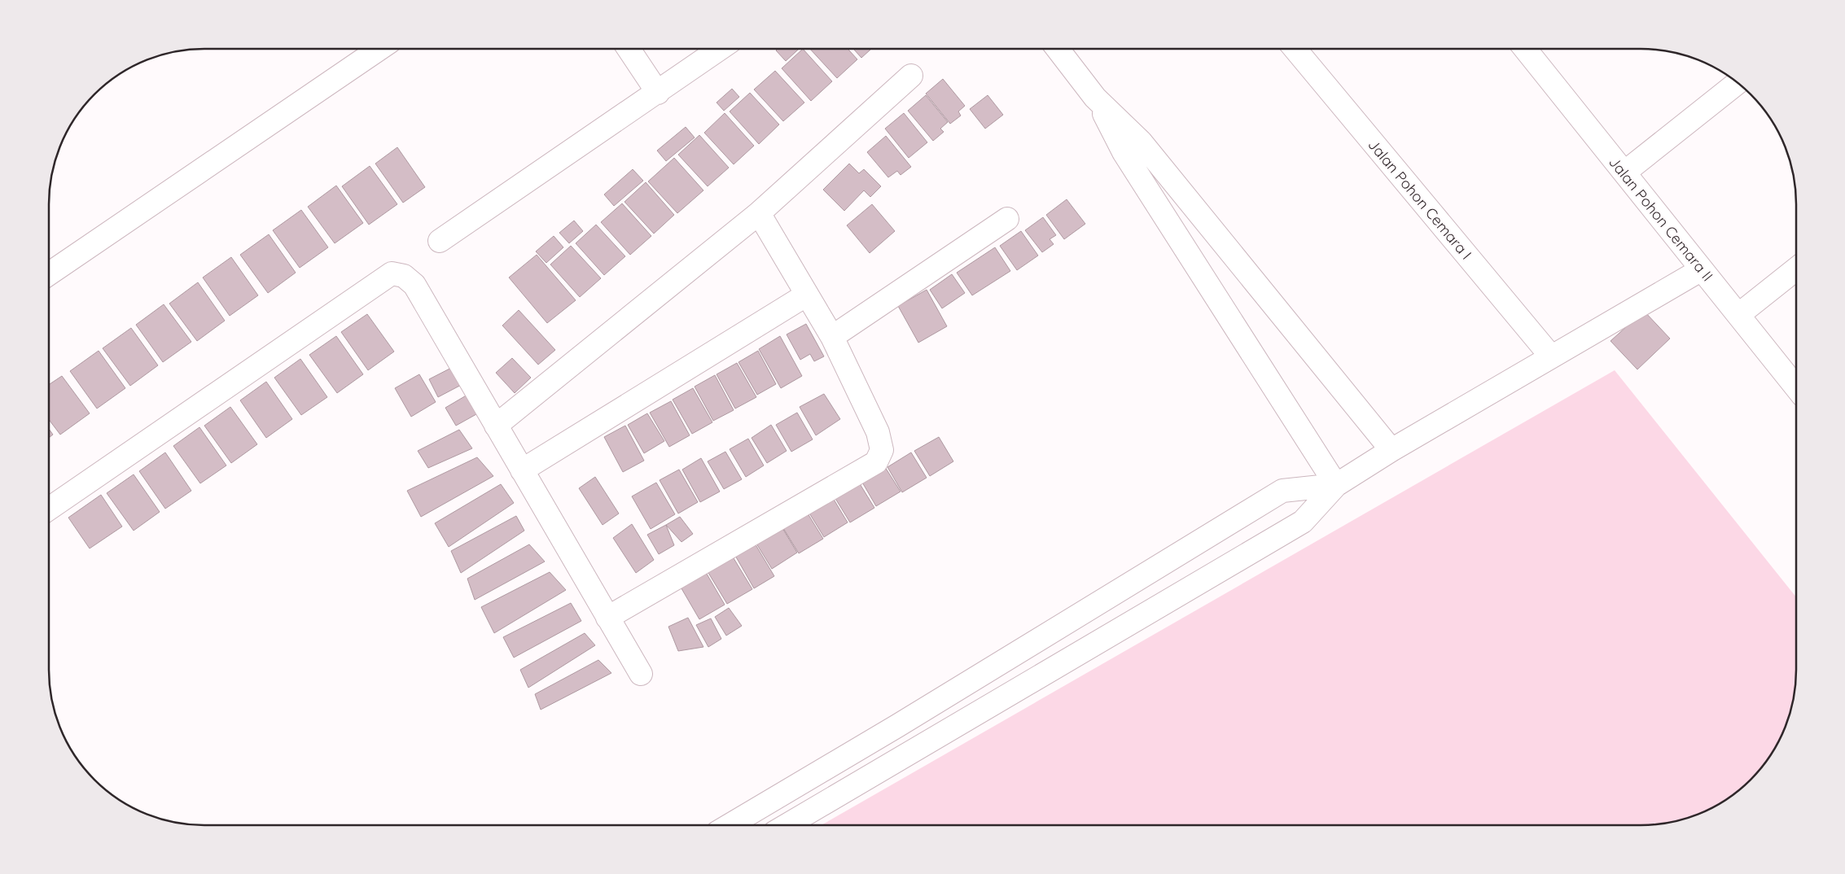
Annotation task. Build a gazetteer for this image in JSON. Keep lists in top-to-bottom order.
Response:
{
  "streets": {
    "street": ["Jalan Pohon Cemara I", "Jalan Pohon Cemara II"]
  }
}
